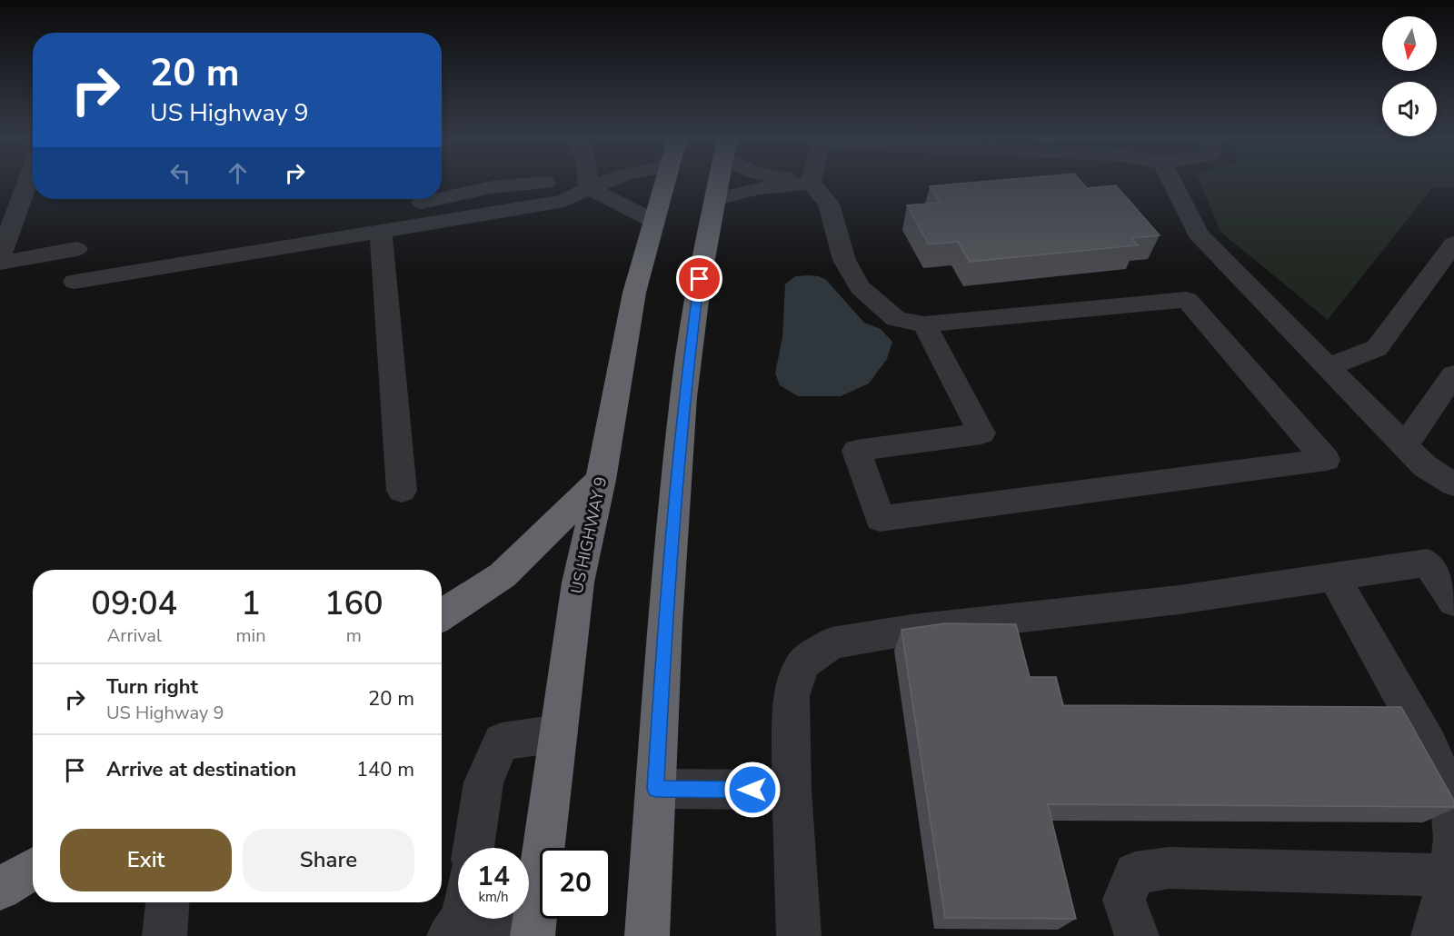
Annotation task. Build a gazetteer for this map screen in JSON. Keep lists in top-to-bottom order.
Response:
{
  "streets": {
    "highway": ["US HIGHWAY 9"]
  },
  "north": "bottom",
  "page": {
    "turn": ["20 m", "US Highway 9"],
    "eta": [
      "09:04",
      "Arrival",
      "1",
      "min",
      "160",
      "m"
    ],
    "list": [
      {
        "name": "Turn right",
        "note": "US Highway 9",
        "value": "20 m"
      },
      {
        "name": "Arrive at destination",
        "value": "140 m"
      }
    ],
    "buttons": ["Exit", "Share"],
    "speed": "14 km/h",
    "limit": "20"
  }
}
